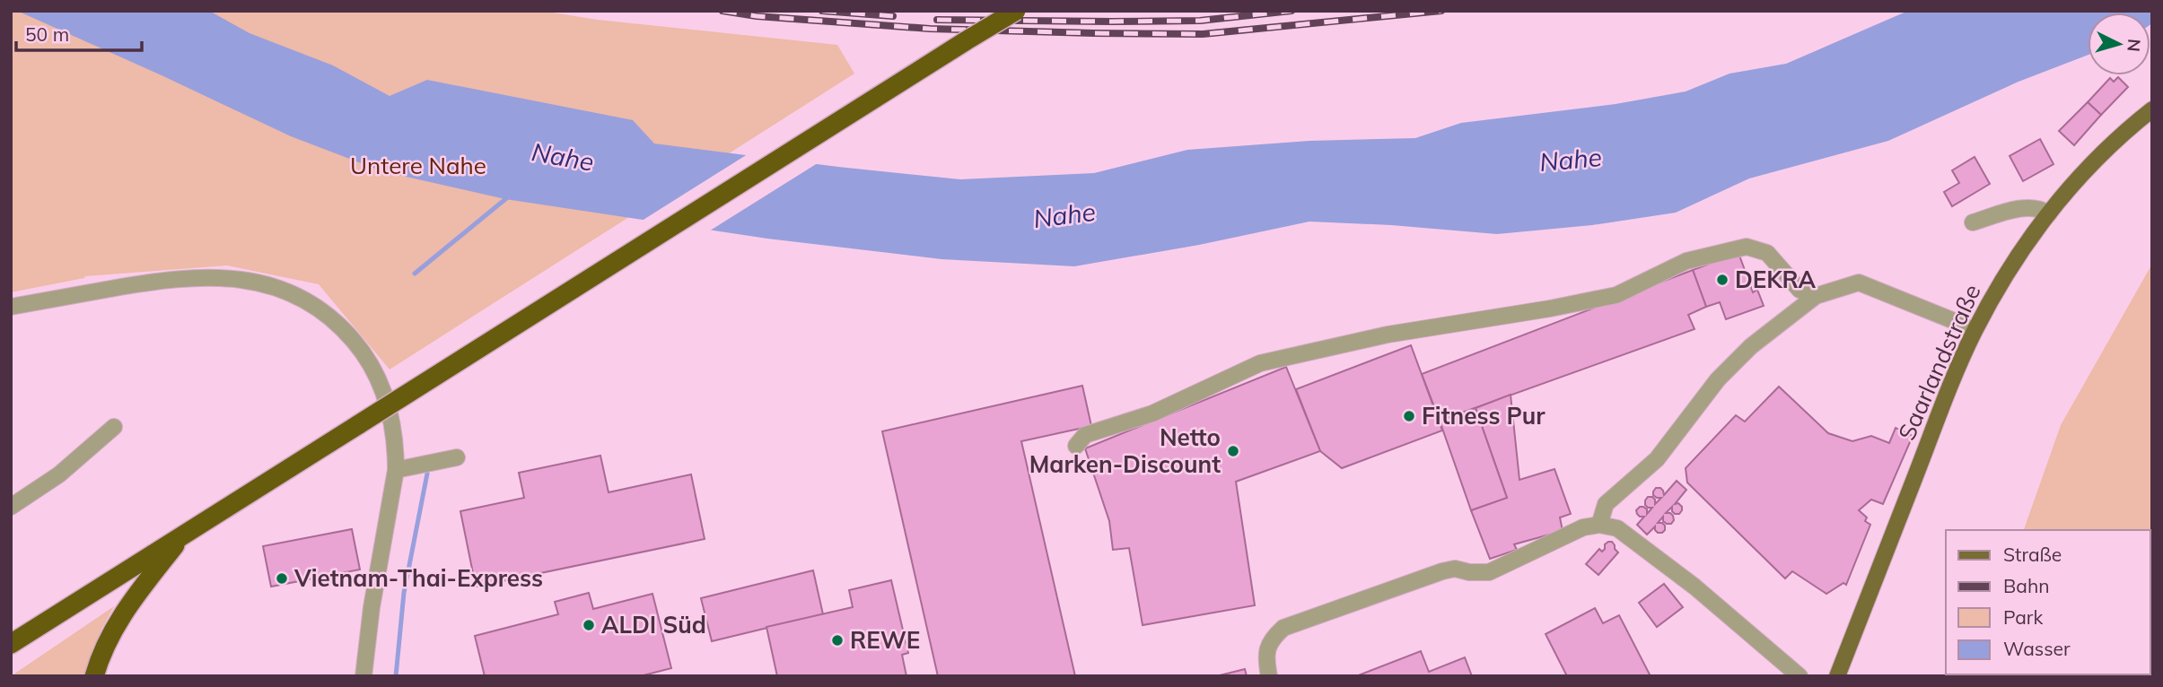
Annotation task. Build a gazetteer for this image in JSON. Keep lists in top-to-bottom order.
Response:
{
  "streets": {
    "main road": ["Saarlandstraße"]
  },
  "water": ["Nahe"],
  "parks": ["Untere Nahe"],
  "places": [
    "DEKRA",
    "Fitness Pur",
    "Netto Marken-Discount",
    "Vietnam-Thai-Express",
    "ALDI Süd",
    "REWE"
  ],
  "legend": [
    "Straße",
    "Bahn",
    "Park",
    "Wasser"
  ],
  "scale_bar": "50 m",
  "north": "right"
}
